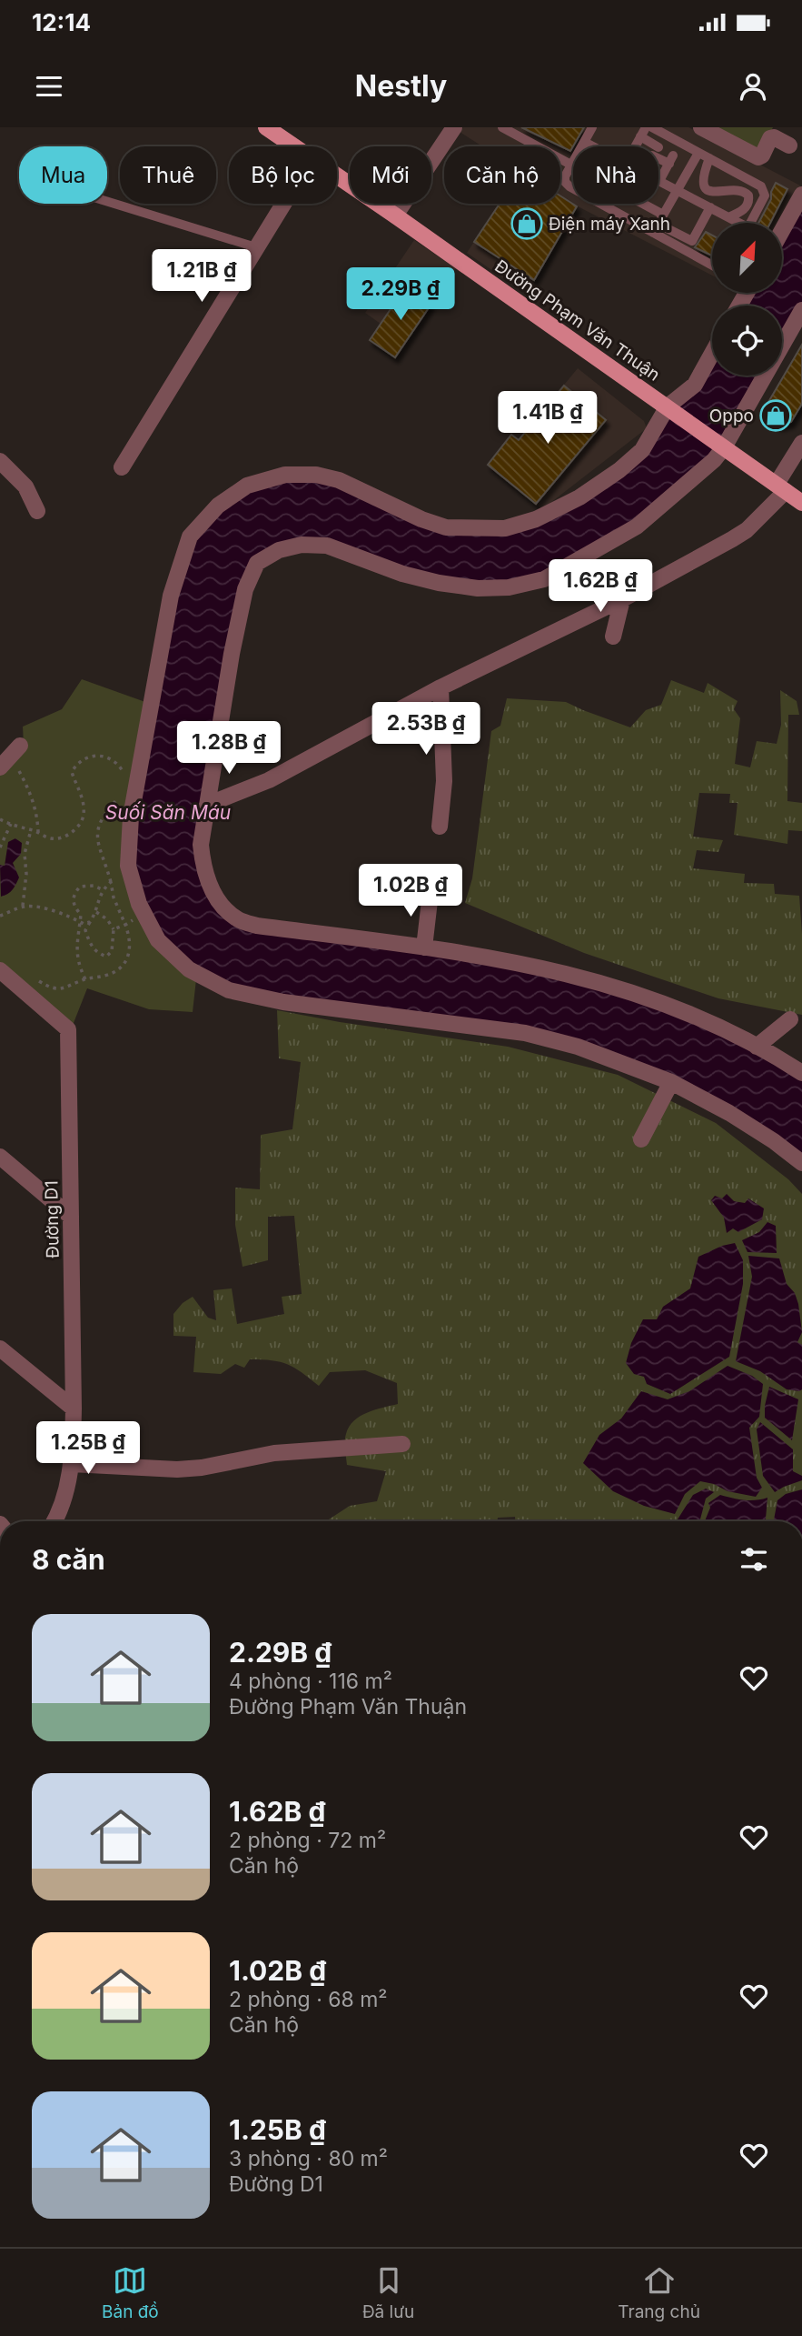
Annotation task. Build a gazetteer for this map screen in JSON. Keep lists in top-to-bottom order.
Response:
{
  "streets": {
    "main road": ["Đường Phạm Văn Thuận"],
    "street": ["Đường D1"]
  },
  "water": ["Suối Săn Máu"],
  "places": {
    "shop": ["Điện máy Xanh", "Oppo"]
  },
  "north": "top right",
  "page": {
    "status": "12:14",
    "header": "Nestly",
    "chip": [
      "Mua",
      "Thuê",
      "Bộ lọc",
      "Mới",
      "Căn hộ",
      "Nhà"
    ],
    "price": [
      "1.21B ₫",
      "2.29B ₫",
      "1.41B ₫",
      "1.62B ₫",
      "2.53B ₫",
      "1.28B ₫",
      "1.02B ₫",
      "1.25B ₫"
    ],
    "heading": "8 căn",
    "list": [
      {
        "name": "2.29B ₫",
        "note": "4 phòng · 116 m² · Đường Phạm Văn Thuận"
      },
      {
        "name": "1.62B ₫",
        "note": "2 phòng · 72 m² · Căn hộ"
      },
      {
        "name": "1.02B ₫",
        "note": "2 phòng · 68 m² · Căn hộ"
      },
      {
        "name": "1.25B ₫",
        "note": "3 phòng · 80 m² · Đường D1"
      }
    ],
    "tabs": ["Bản đồ", "Đã lưu", "Trang chủ"]
  }
}
